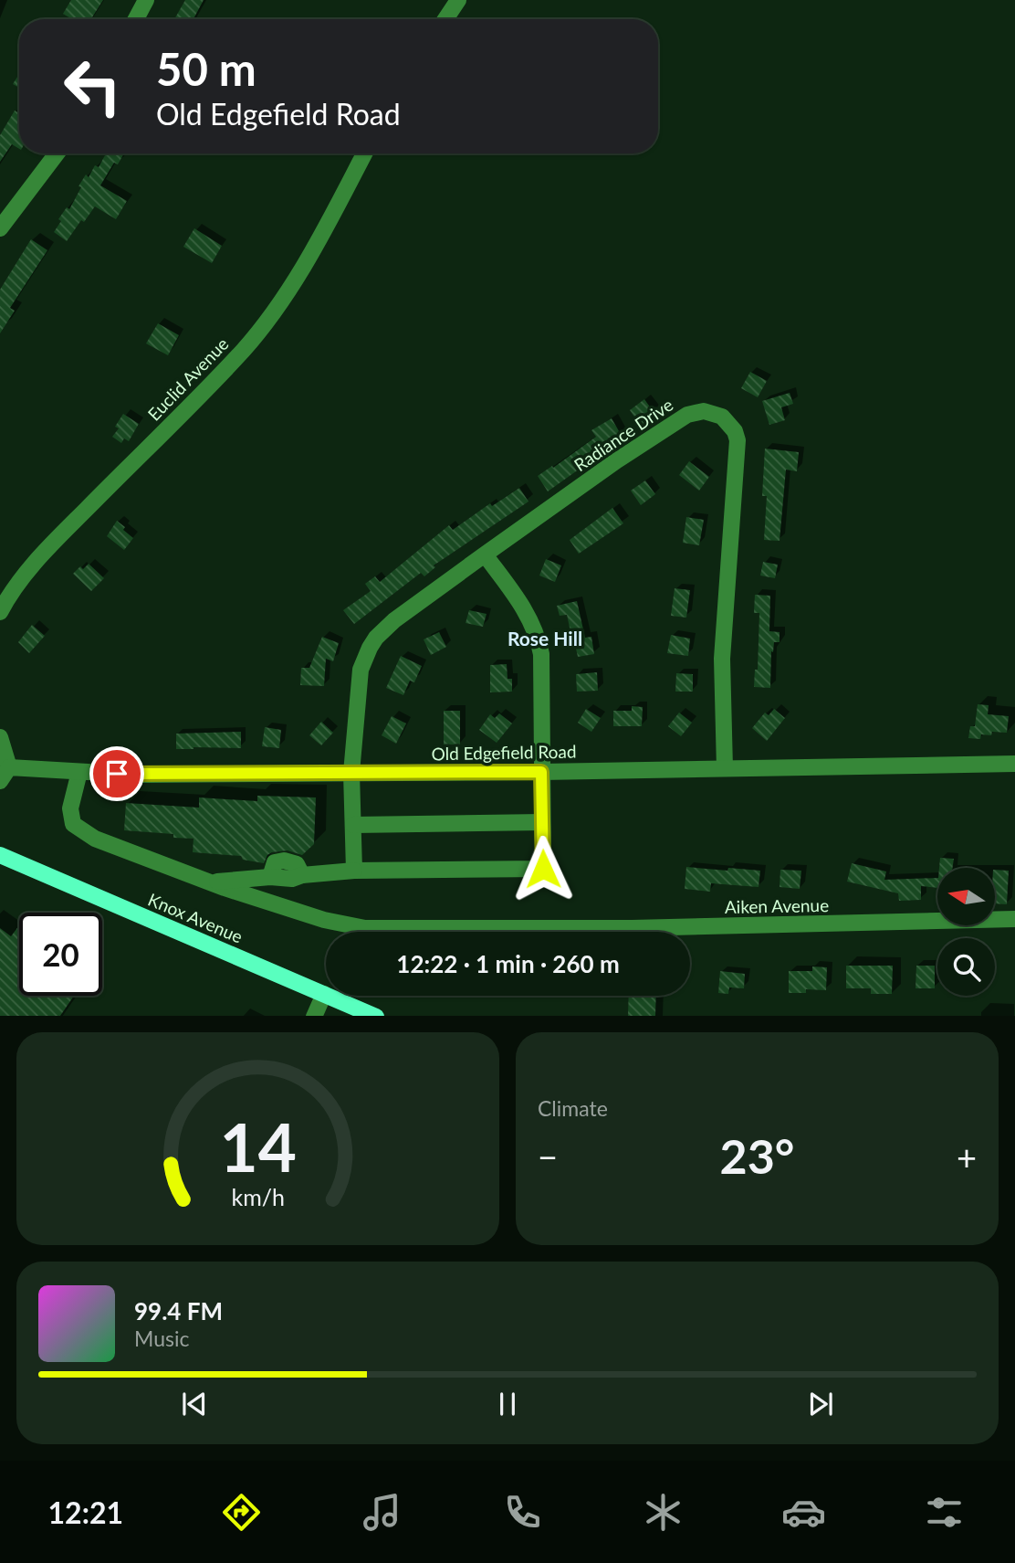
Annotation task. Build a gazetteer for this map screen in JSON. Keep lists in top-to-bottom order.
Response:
{
  "streets": {
    "main road": ["Knox Avenue"],
    "street": [
      "Euclid Avenue",
      "Radiance Drive",
      "Old Edgefield Road",
      "Aiken Avenue"
    ]
  },
  "crossings": [
    ["Radiance Drive", "Old Edgefield Road"],
    ["Old Edgefield Road", "Aiken Avenue"]
  ],
  "districts": ["Rose Hill"],
  "north": "left",
  "page": {
    "turn": ["50 m", "Old Edgefield Road"],
    "limit": "20",
    "trip": "12:22 · 1 min · 260 m",
    "tile": "Climate",
    "heat": ["−", "23°", "+"],
    "song": ["99.4 FM", "Music"],
    "tabs": "12:21",
    "gauge": ["14", "km/h"]
  }
}
